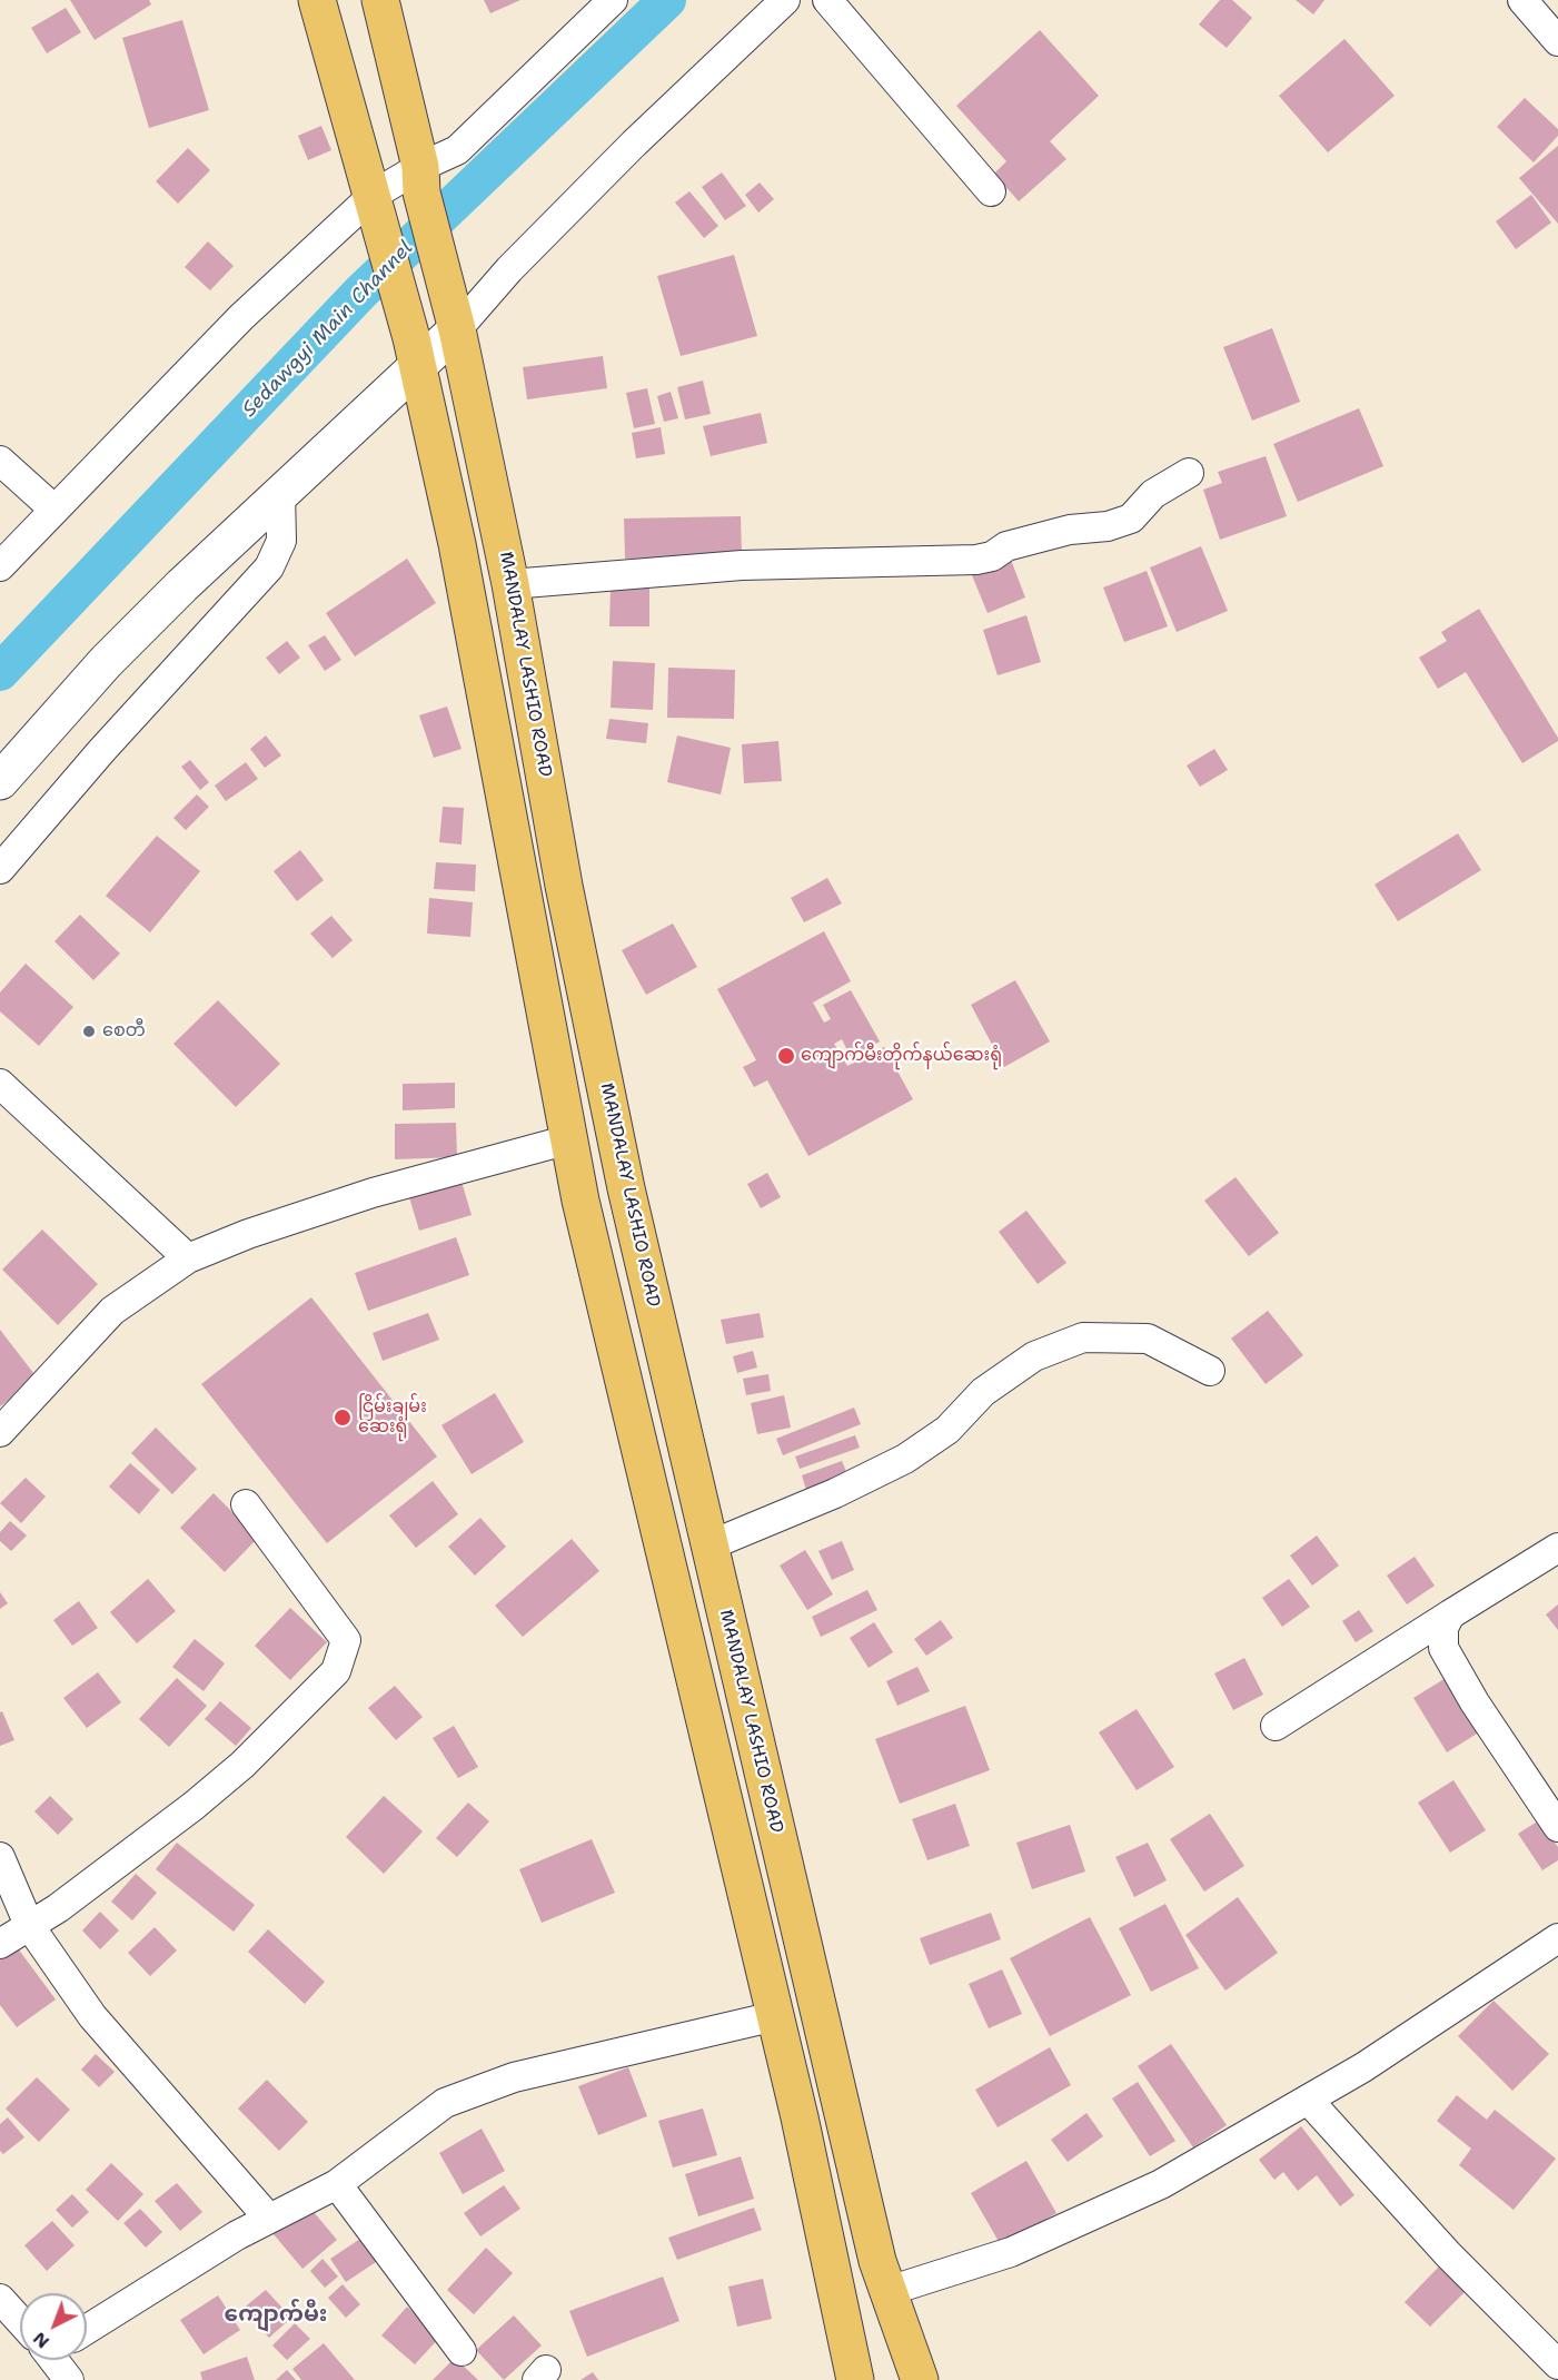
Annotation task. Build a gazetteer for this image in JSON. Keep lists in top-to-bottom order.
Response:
{
  "streets": {
    "highway": ["MANDALAY LASHIO ROAD"]
  },
  "districts": ["ကျောက်မီး"],
  "water": ["Sedawgyi Main Channel"],
  "places": ["စေတီ", "ကျောက်မီးတိုက်နယ်ဆေးရုံ", "ငြိမ်းချမ်း ဆေးရုံ"],
  "north": "bottom left"
}
